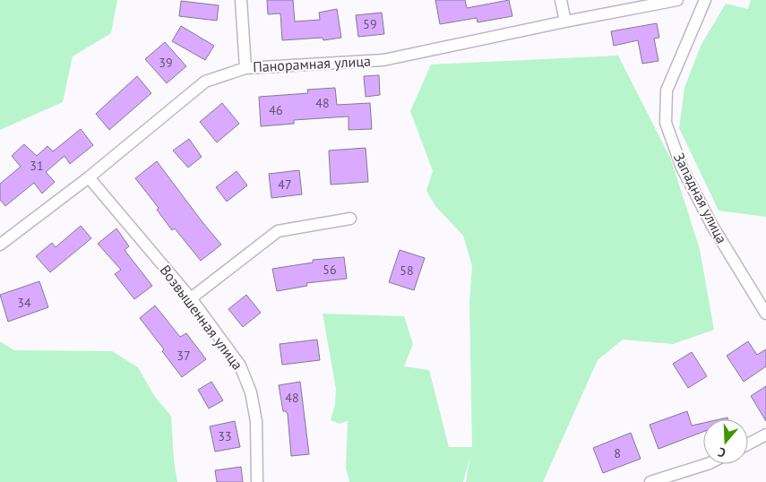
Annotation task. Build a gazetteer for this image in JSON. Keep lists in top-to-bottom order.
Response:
{
  "streets": {
    "street": ["Панорамная улица", "Западная улица", "Возвышенная улица"]
  },
  "crossings": [
    ["Панорамная улица", "Возвышенная улица"]
  ],
  "house_numbers": [
    "59",
    "39",
    "48",
    "46",
    "31",
    "47",
    "56",
    "58",
    "34",
    "37",
    "48",
    "33",
    "8"
  ],
  "north": "bottom"
}
